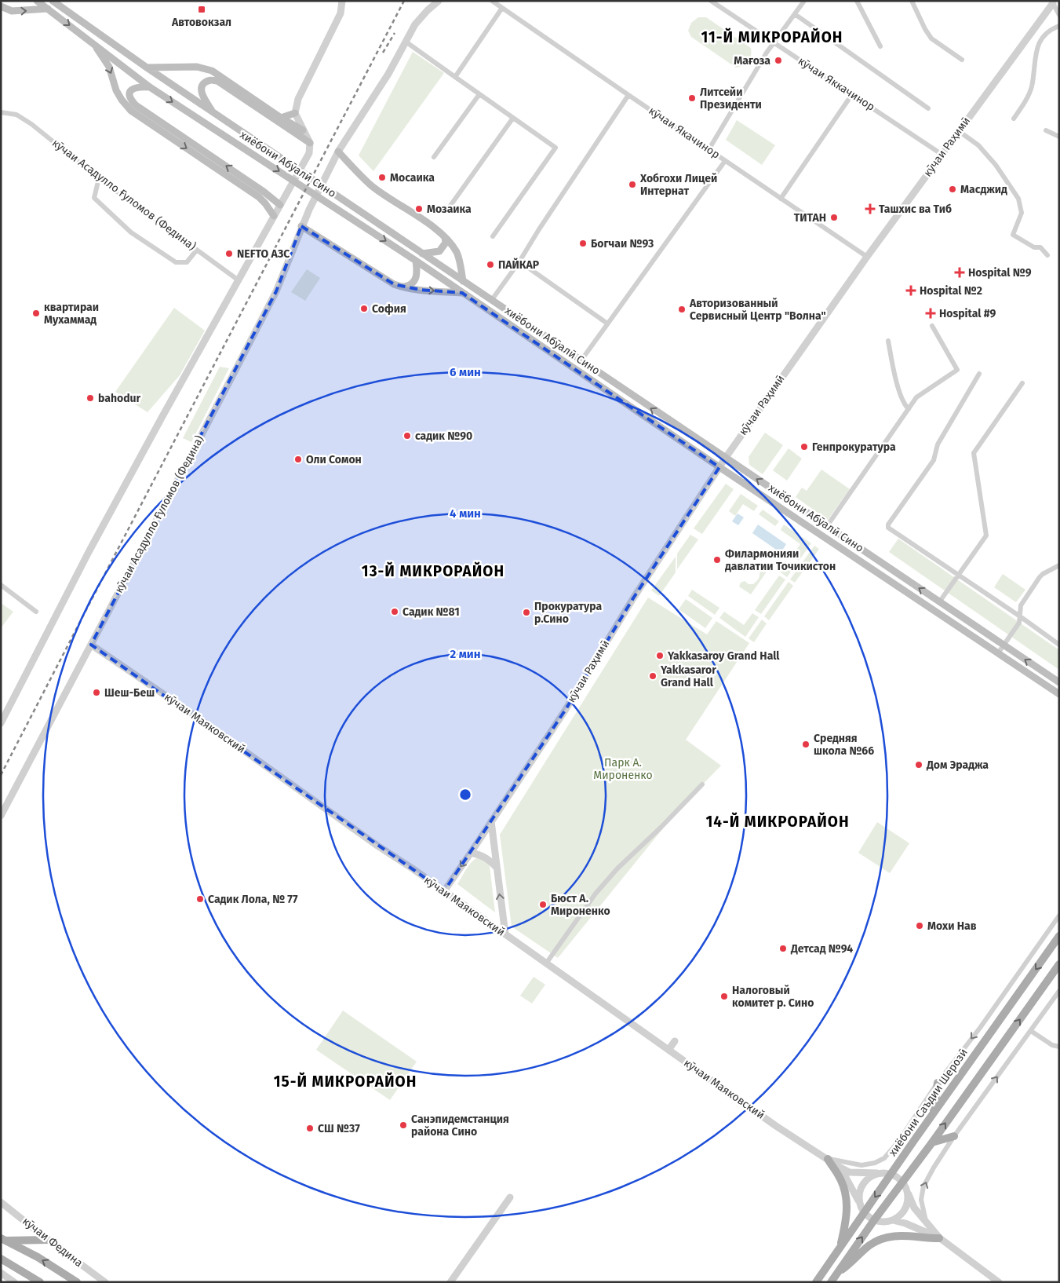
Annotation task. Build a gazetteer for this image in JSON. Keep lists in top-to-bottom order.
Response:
{
  "streets": {
    "main road": ["хиёбони Абӯалӣ Сино", "хиёбони Саъдии Шерозӣ"],
    "street": [
      "кӯчаи Яккачинор",
      "кӯчаи Якачинор",
      "кӯчаи Раҳимӣ",
      "кӯчаи Асадулло Ғуломов (Федина)",
      "кӯчаи Маяковский",
      "кӯчаи Федина"
    ]
  },
  "crossings": [
    ["кӯчаи Яккачинор", "кӯчаи Раҳимӣ"],
    ["кӯчаи Якачинор", "кӯчаи Раҳимӣ"],
    ["кӯчаи Раҳимӣ", "хиёбони Абӯалӣ Сино"],
    ["кӯчаи Раҳимӣ", "кӯчаи Маяковский"],
    ["кӯчаи Асадулло Ғуломов (Федина)", "кӯчаи Маяковский"],
    ["кӯчаи Маяковский", "хиёбони Саъдии Шерозӣ"]
  ],
  "districts": [
    "11-Й МИКРОРАЙОН",
    "13-Й МИКРОРАЙОН",
    "14-Й МИКРОРАЙОН",
    "15-Й МИКРОРАЙОН"
  ],
  "parks": ["Парк А. Мироненко"],
  "places": {
    "transit": ["Автовокзал"],
    "other": [
      "Мағоза",
      "Литсейи Президенти",
      "Мосаика",
      "Хобгохи Лицей Интернат",
      "Масджид",
      "Мозаика",
      "ТИТАН",
      "Богчаи №93",
      "NEFTO АЗС",
      "ПАЙКАР",
      "София",
      "Авторизованный Сервисный Центр \"Волна\"",
      "квартираи Мухаммад",
      "bahodur",
      "садик №90",
      "Генпрокуратура",
      "Оли Сомон",
      "Филармонияи давлатии Точикистон",
      "Садик №81",
      "Прокуратура р.Сино",
      "Yakkasaroy Grand Hall",
      "Yakkasaror Grand Hall",
      "Шеш-Беш",
      "Средняя школа №66",
      "Дом Эраджа",
      "Садик Лола, № 77",
      "Бюст А. Мироненко",
      "Мохи Нав",
      "Детсад №94",
      "Налоговый комитет р. Сино",
      "Санэпидемстанция района Сино",
      "СШ №37"
    ],
    "health": [
      "Ташхис ва Тиб",
      "Hospital №9",
      "Hospital №2",
      "Hospital #9"
    ]
  },
  "rings": ["6 мин", "4 мин", "2 мин"]
}
